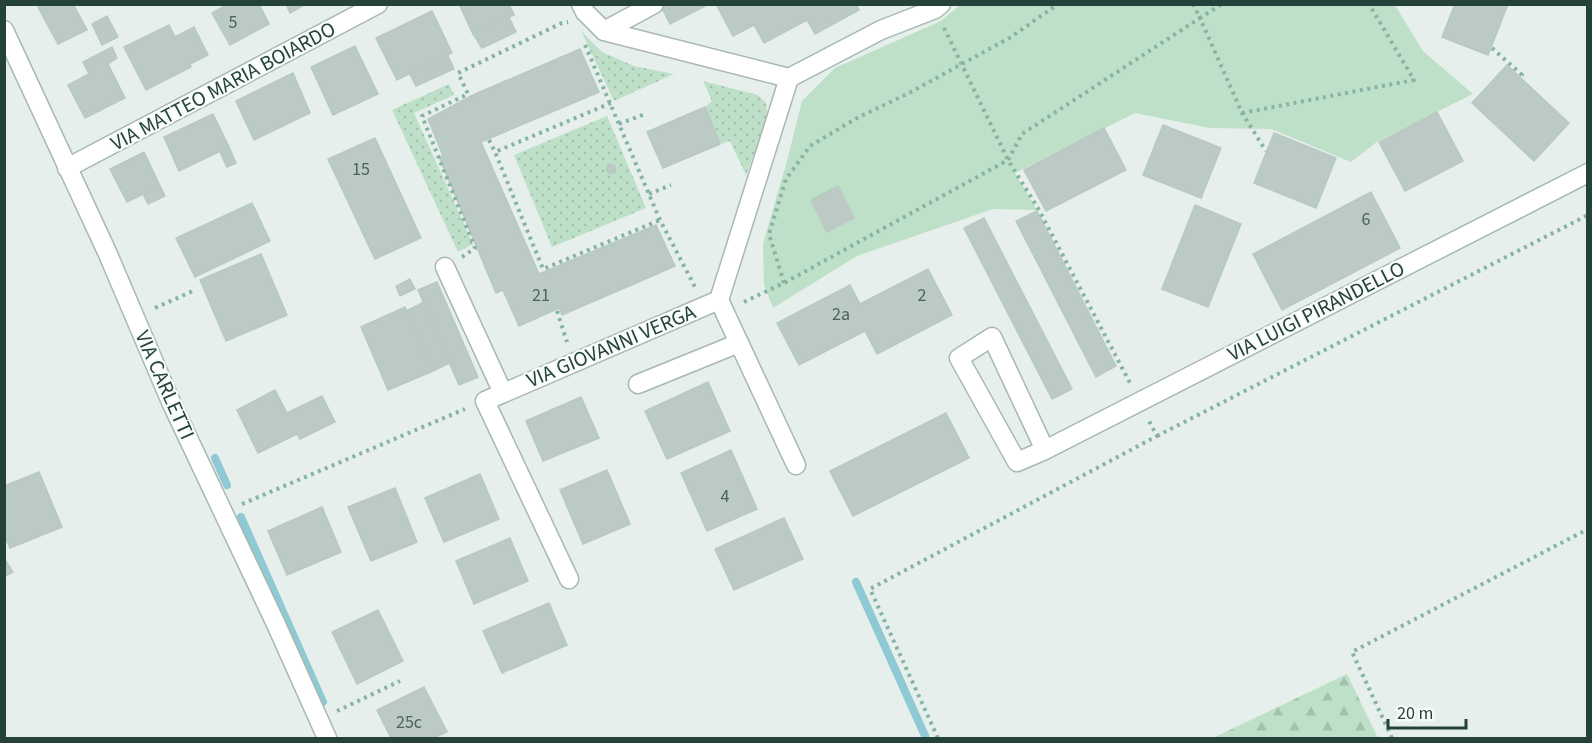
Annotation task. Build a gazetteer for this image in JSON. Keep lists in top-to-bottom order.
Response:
{
  "streets": {
    "street": [
      "VIA MATTEO MARIA BOIARDO",
      "VIA LUIGI PIRANDELLO",
      "VIA GIOVANNI VERGA",
      "VIA CARLETTI"
    ]
  },
  "crossings": [
    ["VIA MATTEO MARIA BOIARDO", "VIA CARLETTI"]
  ],
  "house_numbers": [
    "5",
    "15",
    "6",
    "21",
    "2",
    "2a",
    "4",
    "25c"
  ],
  "scale_bar": "20 m"
}
